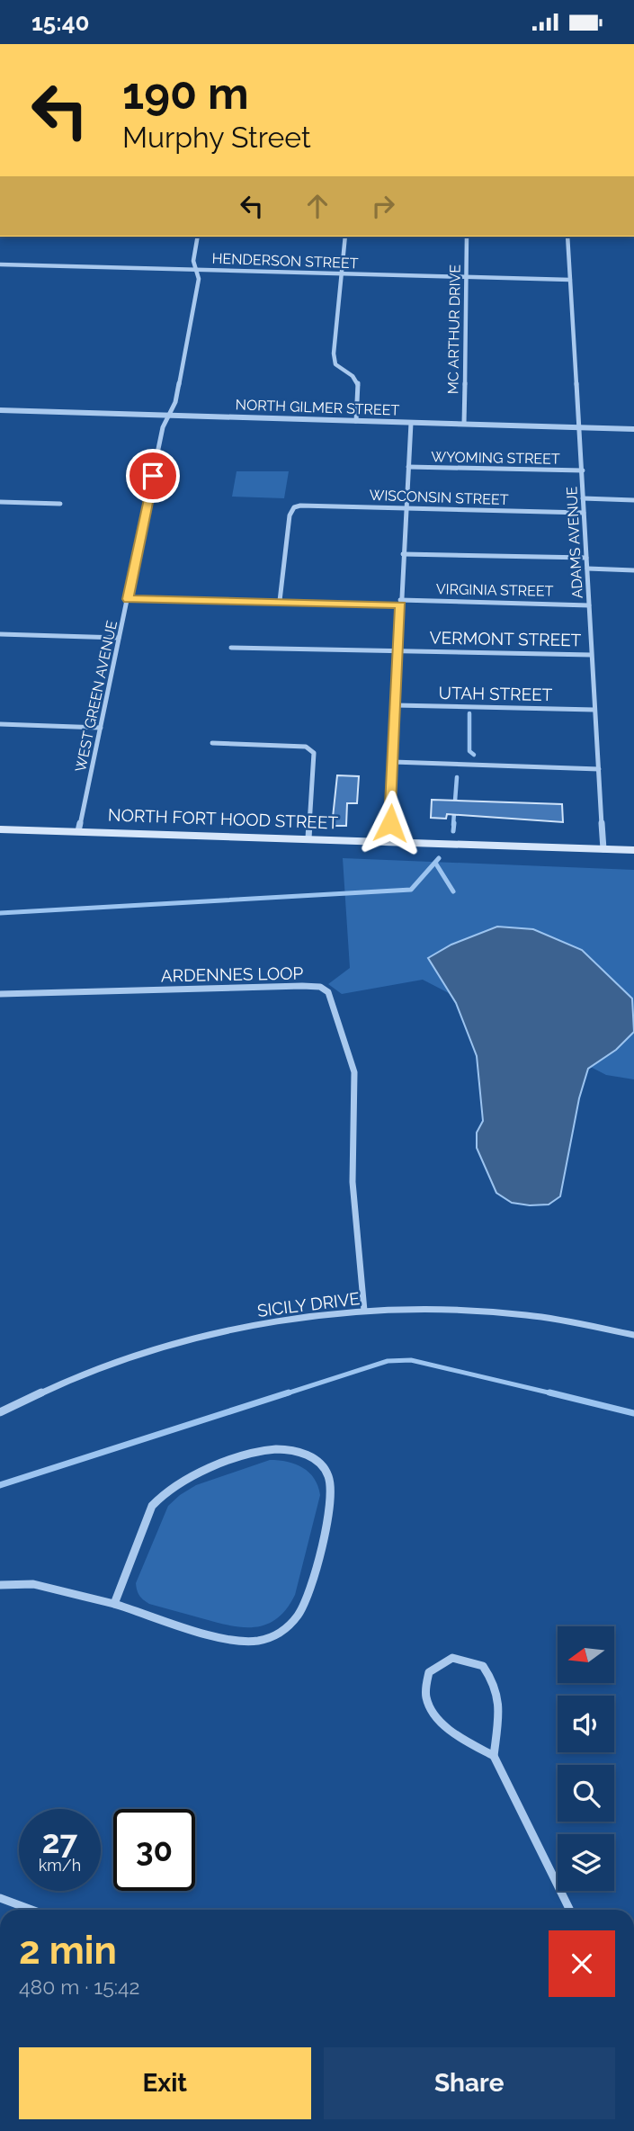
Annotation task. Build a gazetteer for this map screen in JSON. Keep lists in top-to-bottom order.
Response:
{
  "streets": {
    "main road": ["NORTH FORT HOOD STREET"],
    "street": [
      "HENDERSON STREET",
      "MC ARTHUR DRIVE",
      "NORTH GILMER STREET",
      "WYOMING STREET",
      "WISCONSIN STREET",
      "ADAMS AVENUE",
      "VIRGINIA STREET",
      "VERMONT STREET",
      "UTAH STREET",
      "WEST GREEN AVENUE",
      "ARDENNES LOOP",
      "SICILY DRIVE"
    ]
  },
  "crossings": [
    ["HENDERSON STREET", "MC ARTHUR DRIVE"],
    ["HENDERSON STREET", "ADAMS AVENUE"],
    ["HENDERSON STREET", "WEST GREEN AVENUE"],
    ["MC ARTHUR DRIVE", "NORTH GILMER STREET"],
    ["NORTH GILMER STREET", "ADAMS AVENUE"],
    ["NORTH GILMER STREET", "WEST GREEN AVENUE"],
    ["WYOMING STREET", "ADAMS AVENUE"],
    ["WISCONSIN STREET", "ADAMS AVENUE"],
    ["WISCONSIN STREET", "VIRGINIA STREET"],
    ["ADAMS AVENUE", "VIRGINIA STREET"],
    ["ADAMS AVENUE", "VERMONT STREET"],
    ["ADAMS AVENUE", "UTAH STREET"],
    ["ADAMS AVENUE", "NORTH FORT HOOD STREET"],
    ["VIRGINIA STREET", "WEST GREEN AVENUE"],
    ["WEST GREEN AVENUE", "NORTH FORT HOOD STREET"],
    ["ARDENNES LOOP", "SICILY DRIVE"]
  ],
  "north": "left",
  "page": {
    "status": "15:40",
    "turn": ["190 m", "Murphy Street"],
    "speed": "27 km/h",
    "limit": "30",
    "heading": ["2 min", "480 m · 15:42"],
    "buttons": ["Exit", "Share"]
  }
}
